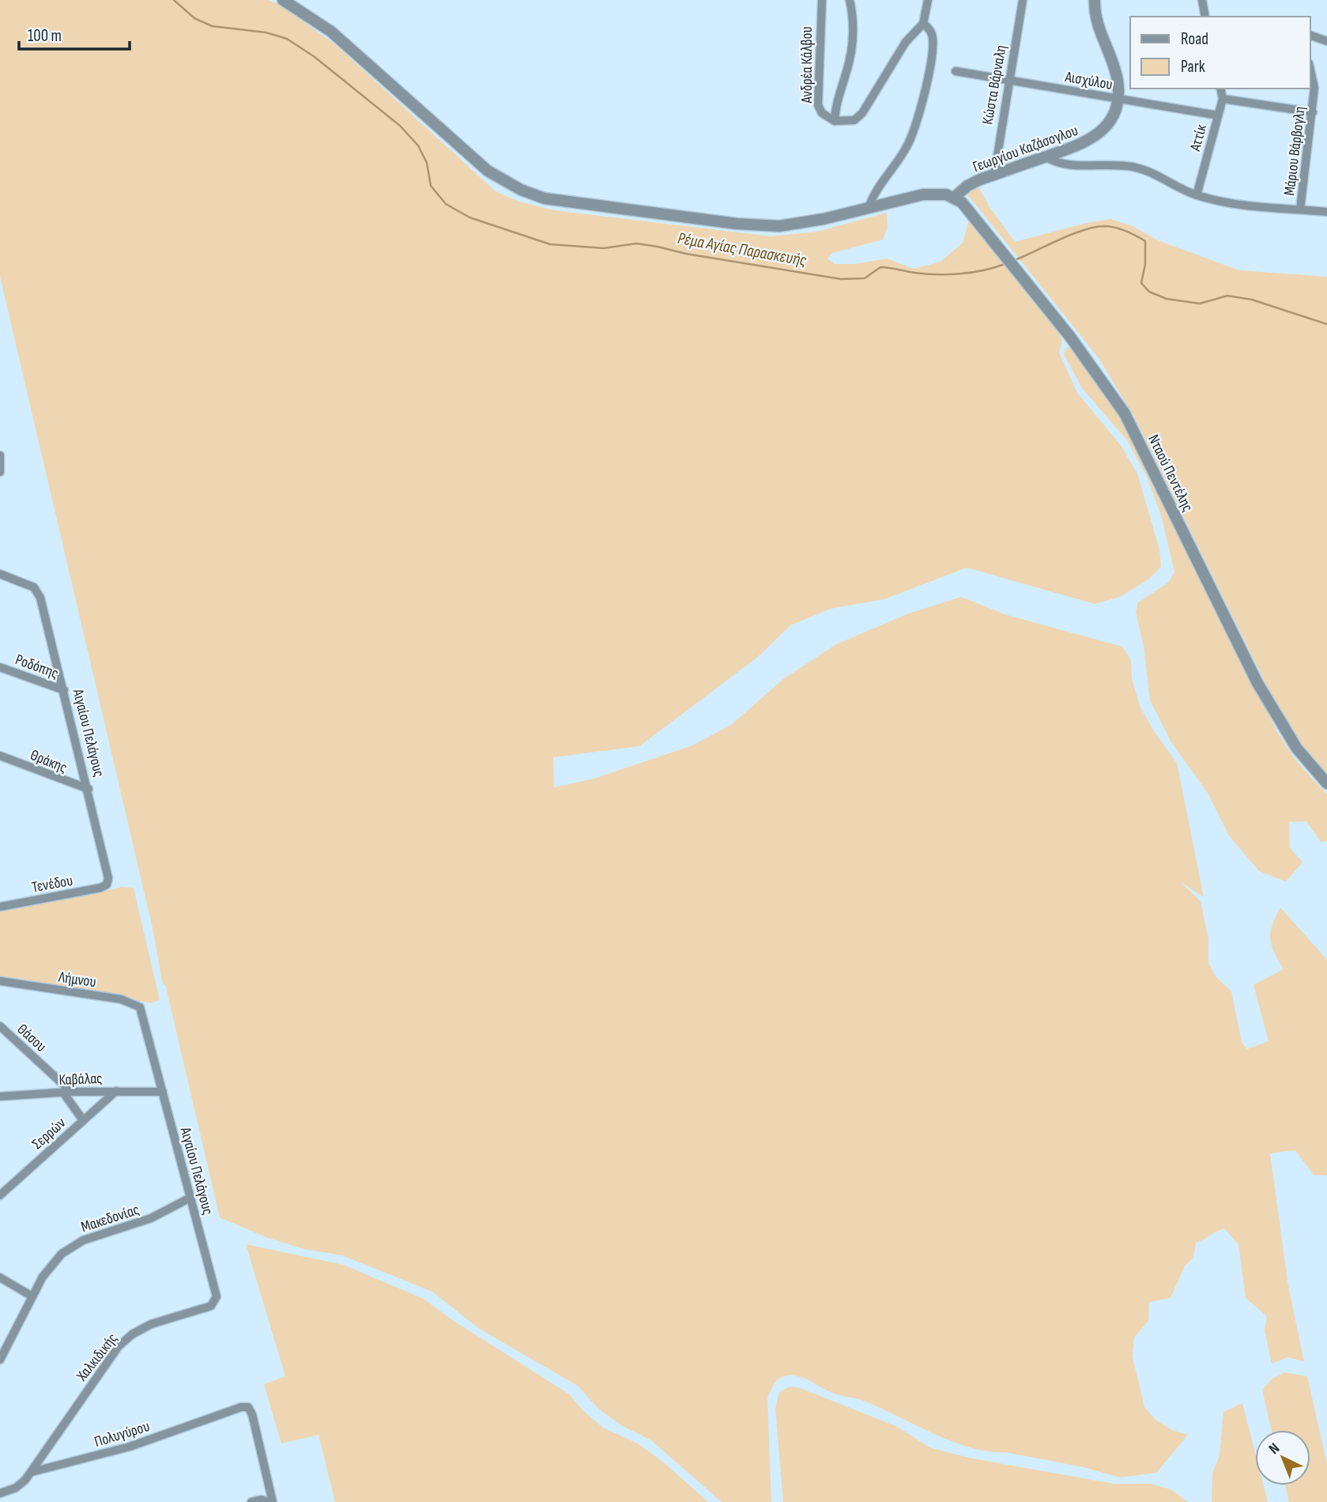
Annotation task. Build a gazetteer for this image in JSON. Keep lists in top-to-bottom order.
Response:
{
  "streets": {
    "street": [
      "Ανδρέα Κάλβου",
      "Αισχύλου",
      "Κώστα Βάρναλη",
      "Αττίκ",
      "Γεωργίου Καζάσογλου",
      "Μάριου Βάρβογλη",
      "Νταού Πεντέλης",
      "Ροδόπης",
      "Αιγαίου Πελάγους",
      "Θράκης",
      "Τενέδου",
      "Λήμνου",
      "Θάσου",
      "Καβάλας",
      "Σερρών",
      "Μακεδονίας",
      "Χαλκιδικής",
      "Πολυγύρου"
    ]
  },
  "crossings": [
    ["Αισχύλου", "Κώστα Βάρναλη"],
    ["Αισχύλου", "Αττίκ"],
    ["Αισχύλου", "Γεωργίου Καζάσογλου"],
    ["Κώστα Βάρναλη", "Γεωργίου Καζάσογλου"],
    ["Γεωργίου Καζάσογλου", "Νταού Πεντέλης"],
    ["Ροδόπης", "Αιγαίου Πελάγους"],
    ["Αιγαίου Πελάγους", "Θράκης"],
    ["Αιγαίου Πελάγους", "Τενέδου"],
    ["Αιγαίου Πελάγους", "Λήμνου"],
    ["Αιγαίου Πελάγους", "Καβάλας"],
    ["Αιγαίου Πελάγους", "Μακεδονίας"],
    ["Αιγαίου Πελάγους", "Χαλκιδικής"],
    ["Θάσου", "Καβάλας"],
    ["Θάσου", "Σερρών"],
    ["Καβάλας", "Σερρών"],
    ["Χαλκιδικής", "Πολυγύρου"]
  ],
  "water": ["Ρέμα Αγίας Παρασκευής"],
  "legend": ["Road", "Park"],
  "scale_bar": "100 m",
  "north": "top left"
}
